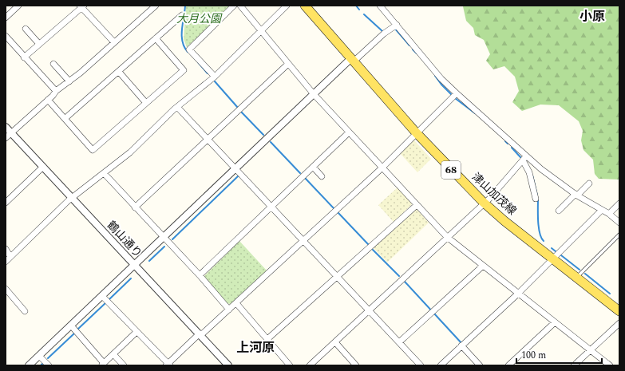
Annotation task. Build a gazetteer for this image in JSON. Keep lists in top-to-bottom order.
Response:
{
  "streets": {
    "main road": ["68", "津山加茂線"],
    "street": ["鶴山通り"]
  },
  "districts": ["小原", "上河原"],
  "parks": ["大月公園"],
  "scale_bar": "100 m"
}
